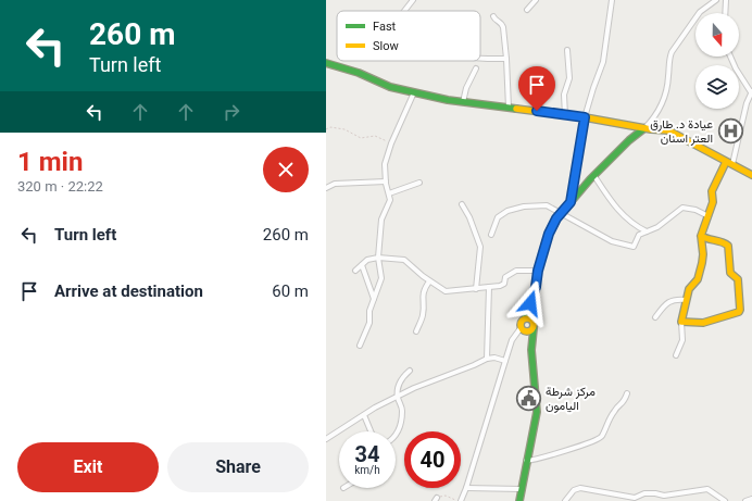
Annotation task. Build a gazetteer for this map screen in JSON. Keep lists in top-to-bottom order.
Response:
{
  "places": {
    "hospital": ["عيادة د. طارق العتر اسنان"],
    "public building": ["مركز شرطة اليامون"]
  },
  "legend": ["Fast", "Slow"],
  "north": "bottom",
  "page": {
    "turn": ["260 m", "Turn left"],
    "heading": ["1 min", "320 m · 22:22"],
    "list": [
      {
        "name": "Turn left",
        "value": "260 m"
      },
      {
        "name": "Arrive at destination",
        "value": "60 m"
      }
    ],
    "speed": "34 km/h",
    "limit": "40",
    "buttons": ["Exit", "Share"]
  }
}
